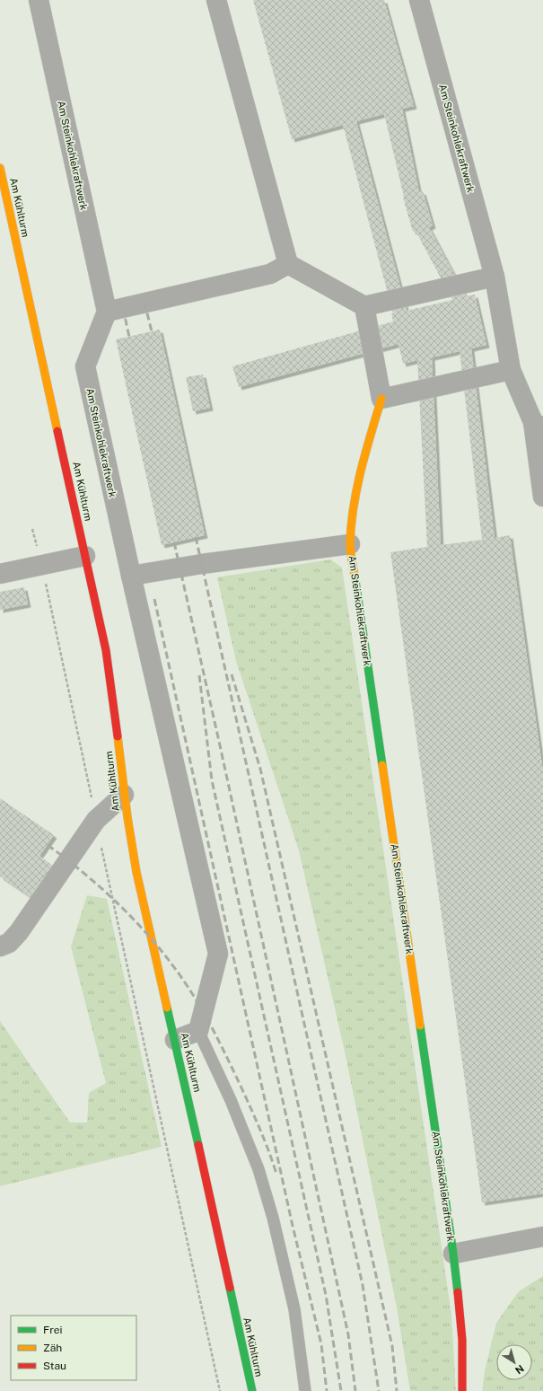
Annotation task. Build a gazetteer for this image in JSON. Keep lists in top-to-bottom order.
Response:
{
  "streets": {
    "street": ["Am Steinkohlekraftwerk", "Am Kühlturm"]
  },
  "legend": ["Frei", "Zäh", "Stau"],
  "north": "bottom right"
}
